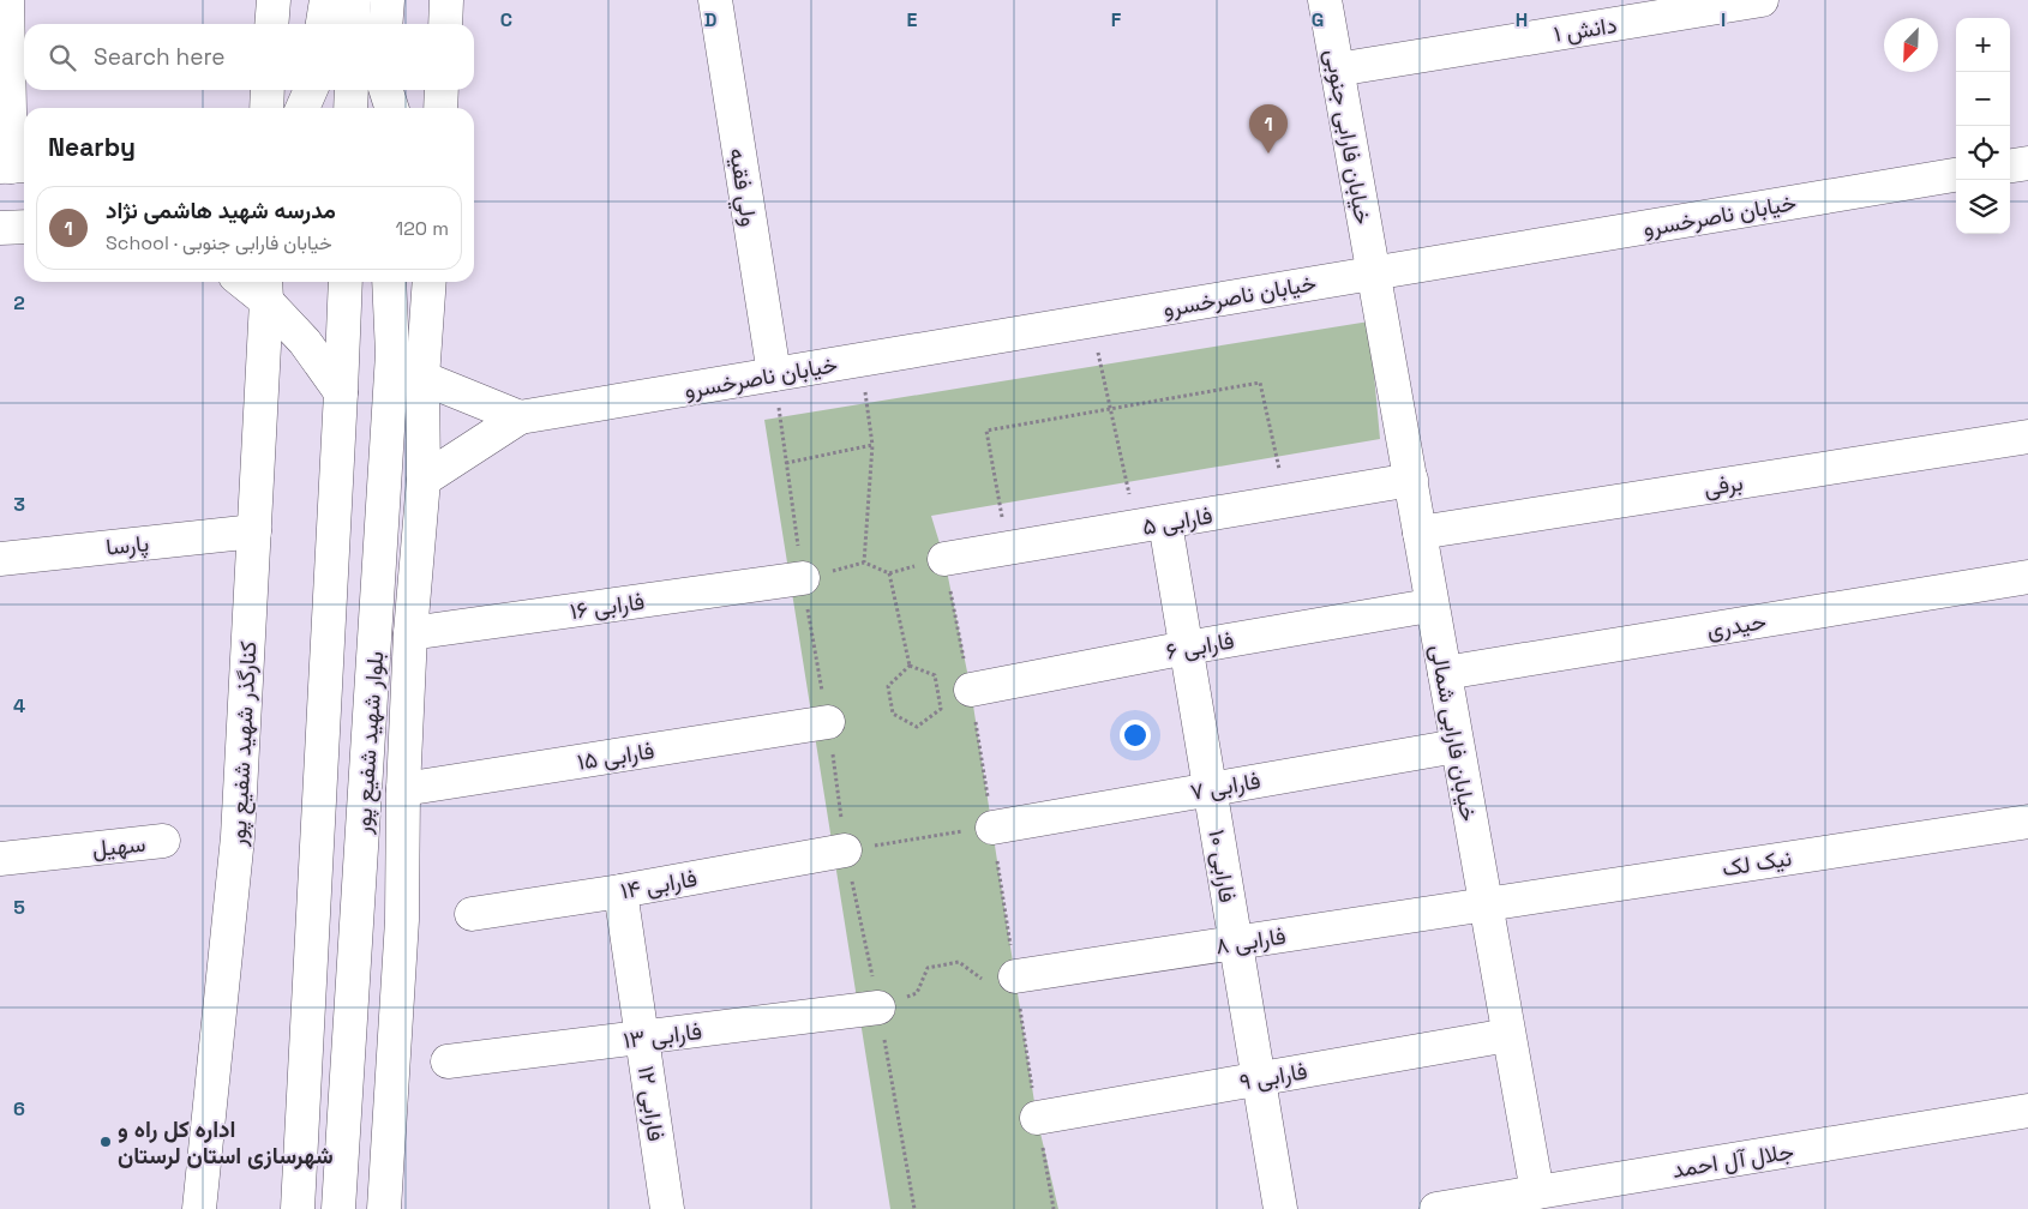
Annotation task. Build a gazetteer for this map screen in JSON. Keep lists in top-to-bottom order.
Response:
{
  "streets": {
    "street": [
      "دانش ۱",
      "خیابان فارابی جنوبی",
      "ولي فقيه",
      "خیابان ناصرخسرو",
      "برفی",
      "فارابی ۵",
      "پارسا",
      "فارابی ۱۶",
      "حیدری",
      "فارابی ۶",
      "خیابان فارابی شمالی",
      "بلوار شهید شفیع پور",
      "کنارگذر شهید شفیع پور",
      "فارابی ۱۵",
      "فارابی ۷",
      "سهیل",
      "نیک لک",
      "فارابی ۱۰",
      "فارابی ۱۴",
      "فارابی ۸",
      "فارابی ۱۳",
      "فارابی ۹",
      "فارابی ۱۲",
      "جلال آل احمد"
    ]
  },
  "crossings": [
    ["دانش ۱", "خیابان فارابی جنوبی"],
    ["خیابان فارابی جنوبی", "خیابان ناصرخسرو"],
    ["خیابان فارابی جنوبی", "خیابان فارابی شمالی"],
    ["ولي فقيه", "خیابان ناصرخسرو"],
    ["خیابان ناصرخسرو", "خیابان فارابی شمالی"],
    ["برفی", "خیابان فارابی شمالی"],
    ["فارابی ۵", "خیابان فارابی شمالی"],
    ["فارابی ۵", "فارابی ۱۰"],
    ["پارسا", "کنارگذر شهید شفیع پور"],
    ["حیدری", "خیابان فارابی شمالی"],
    ["فارابی ۶", "فارابی ۱۰"],
    ["خیابان فارابی شمالی", "فارابی ۷"],
    ["خیابان فارابی شمالی", "نیک لک"],
    ["خیابان فارابی شمالی", "فارابی ۸"],
    ["خیابان فارابی شمالی", "فارابی ۹"],
    ["خیابان فارابی شمالی", "جلال آل احمد"],
    ["فارابی ۷", "فارابی ۱۰"],
    ["نیک لک", "فارابی ۸"],
    ["فارابی ۱۰", "فارابی ۸"],
    ["فارابی ۱۰", "فارابی ۹"],
    ["فارابی ۱۴", "فارابی ۱۲"],
    ["فارابی ۱۳", "فارابی ۱۲"]
  ],
  "places": ["اداره کل راه و شهرسازی استان لرستان"],
  "north": "bottom left",
  "page": {
    "map_buttons": ["+", "−"],
    "search": "Search here",
    "pins": "1",
    "heading": "Nearby",
    "list": [
      {
        "mark": "1",
        "name": "مدرسه شهید ه‍اشمی نژاد",
        "note": "School · خیابان فارابی جنوبی",
        "value": "120 m"
      }
    ]
  },
  "grid": {
    "columns": [
      "C",
      "D",
      "E",
      "F",
      "G",
      "H",
      "I"
    ],
    "rows": [
      "2",
      "3",
      "4",
      "5",
      "6"
    ]
  }
}
